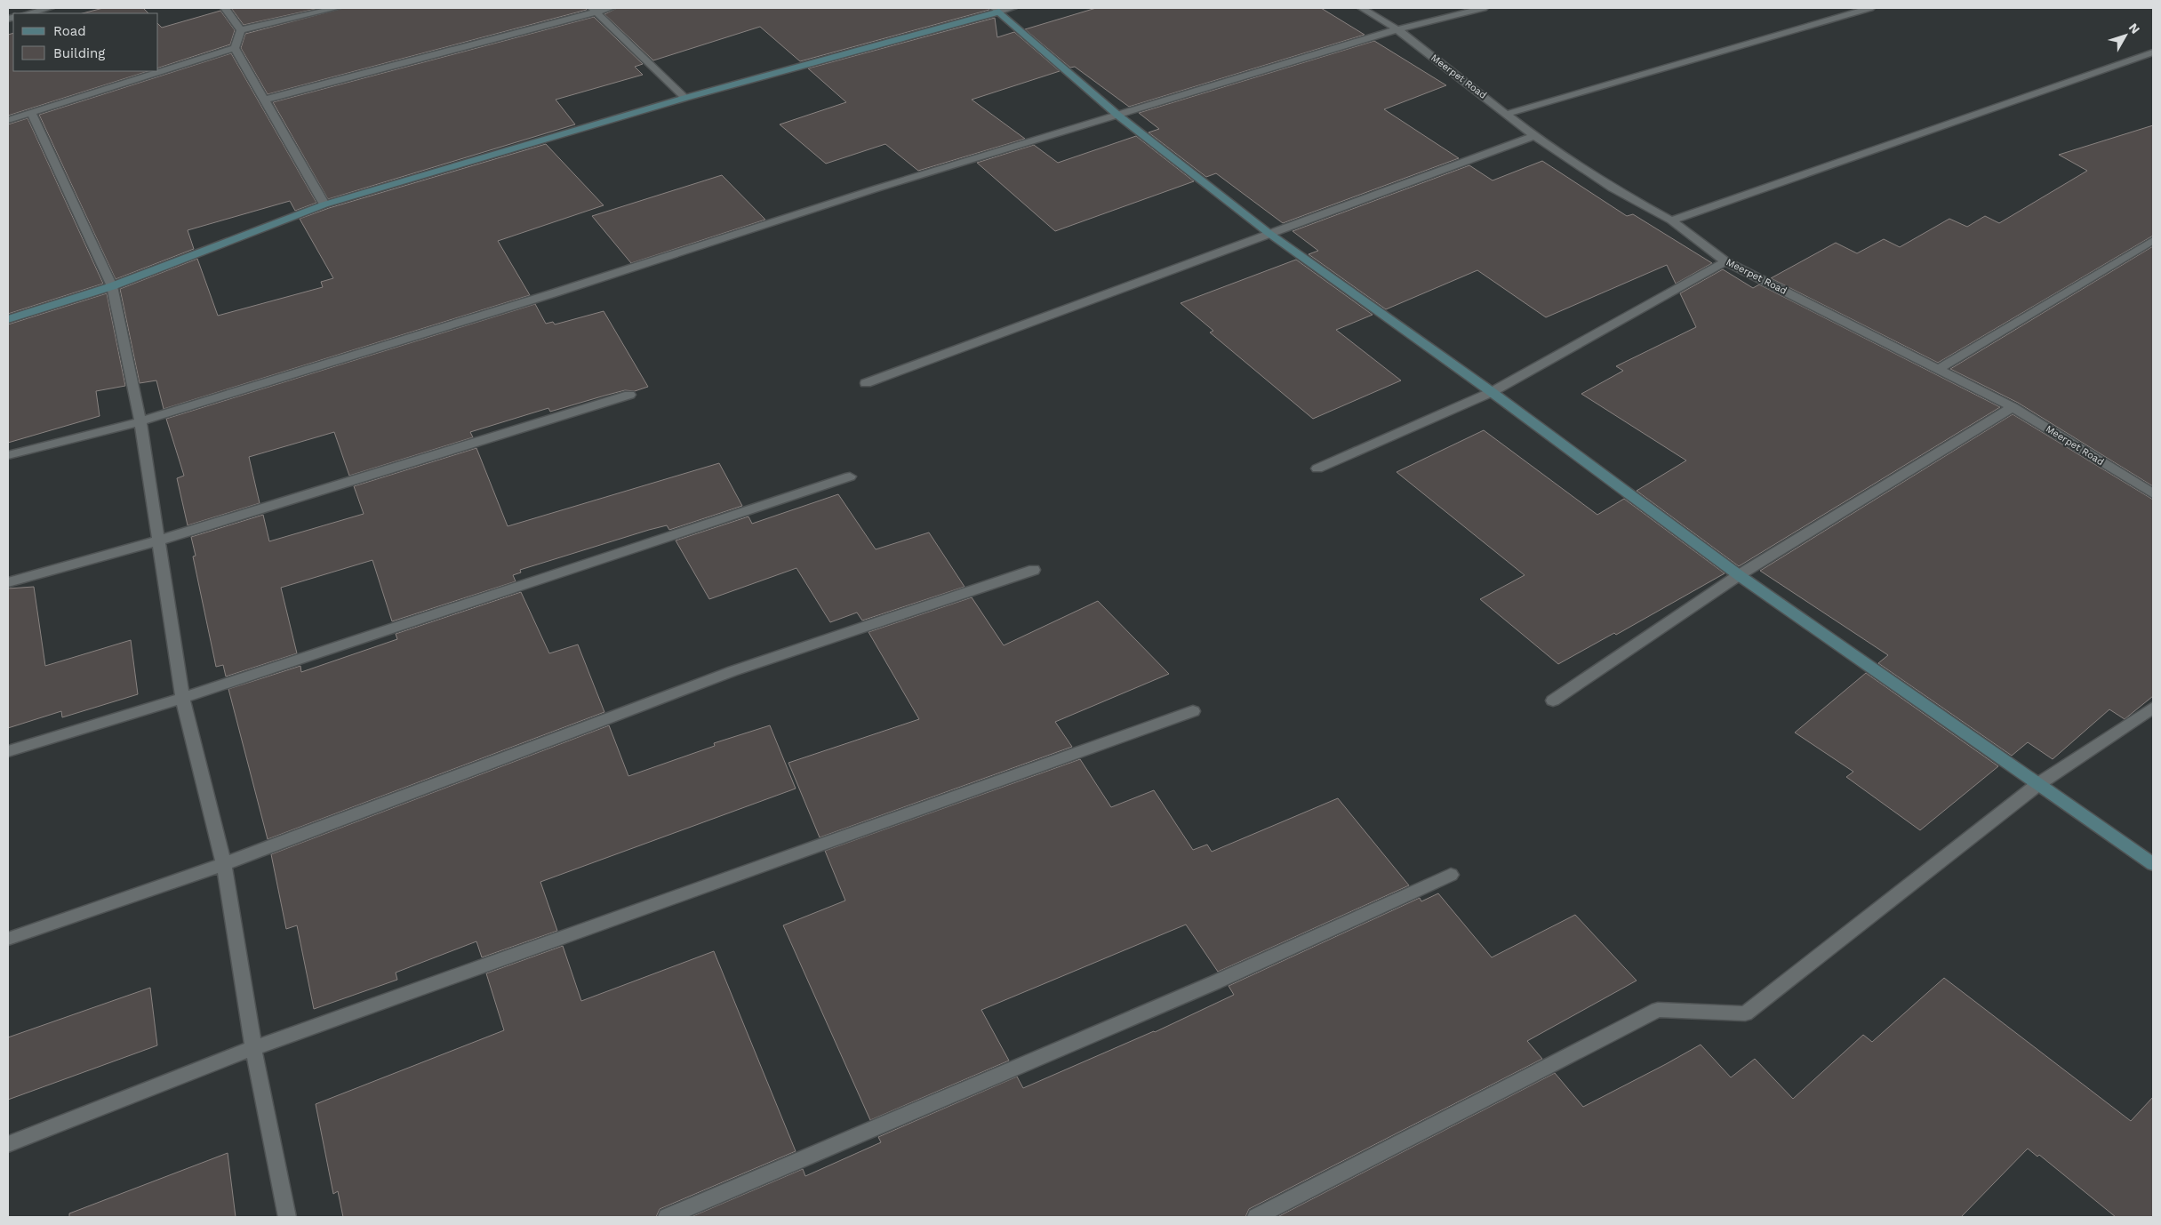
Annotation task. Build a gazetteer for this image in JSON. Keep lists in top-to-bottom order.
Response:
{
  "streets": {
    "street": ["Meerpet Road"]
  },
  "legend": ["Road", "Building"],
  "north": "top right"
}
